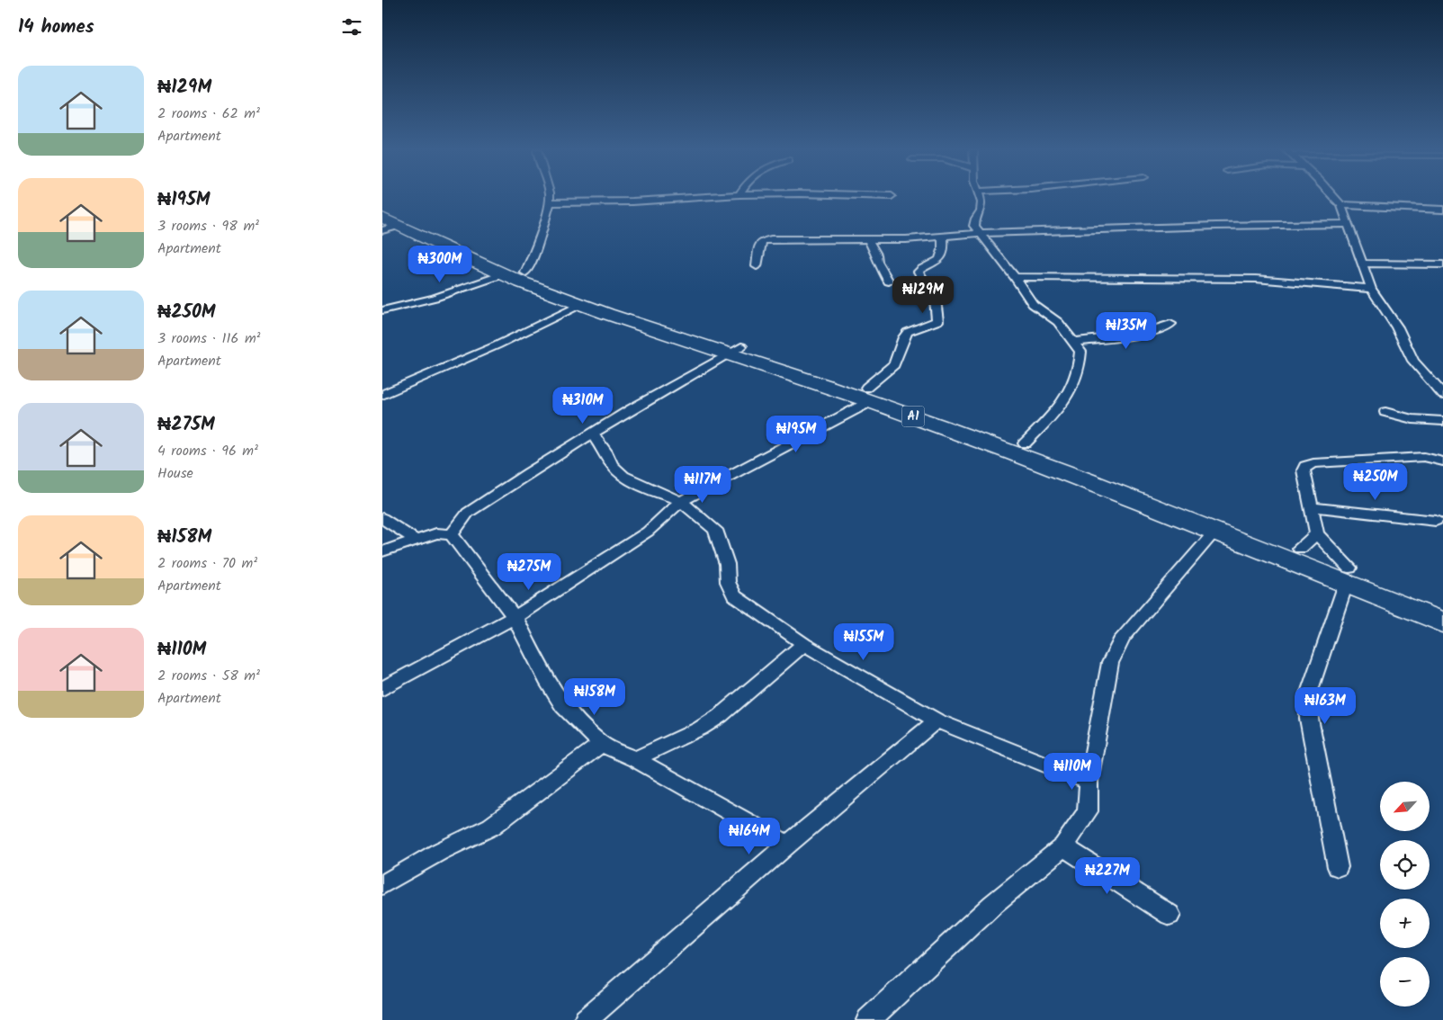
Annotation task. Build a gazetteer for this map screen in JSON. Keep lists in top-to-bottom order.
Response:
{
  "streets": {
    "highway": ["A1"]
  },
  "north": "bottom left",
  "page": {
    "heading": "14 homes",
    "list": [
      {
        "name": "₦129M",
        "note": "2 rooms · 62 m² · Apartment"
      },
      {
        "name": "₦195M",
        "note": "3 rooms · 98 m² · Apartment"
      },
      {
        "name": "₦250M",
        "note": "3 rooms · 116 m² · Apartment"
      },
      {
        "name": "₦275M",
        "note": "4 rooms · 96 m² · House"
      },
      {
        "name": "₦158M",
        "note": "2 rooms · 70 m² · Apartment"
      },
      {
        "name": "₦110M",
        "note": "2 rooms · 58 m² · Apartment"
      }
    ],
    "price": [
      "₦300M",
      "₦129M",
      "₦135M",
      "₦310M",
      "₦195M",
      "₦250M",
      "₦117M",
      "₦275M",
      "₦155M",
      "₦158M",
      "₦163M",
      "₦110M",
      "₦164M",
      "₦227M"
    ],
    "map_buttons": ["+", "−"]
  }
}
